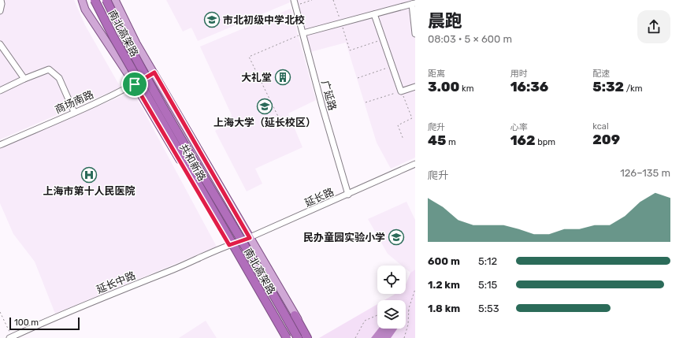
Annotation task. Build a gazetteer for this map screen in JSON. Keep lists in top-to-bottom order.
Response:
{
  "streets": {
    "highway": ["南北高架路"],
    "main road": ["共和新路"],
    "street": [
      "广延路",
      "商场南路",
      "延长路",
      "延长中路"
    ]
  },
  "crossings": [
    ["广延路", "延长路"],
    ["商场南路", "共和新路"],
    ["共和新路", "延长路"],
    ["共和新路", "延长中路"],
    ["延长路", "延长中路"]
  ],
  "places": {
    "school or university": ["市北初级中学北校", "上海大学（延长校区）", "民办童园实验小学"],
    "building": ["大礼堂"],
    "hospital": ["上海市第十人民医院"]
  },
  "scale_bar": "100 m",
  "page": {
    "heading": ["晨跑", "08:03 · 5 × 600 m"],
    "stats": [
      ["距离", "3.00 km"],
      ["用时", "16:36"],
      ["配速", "5:32 /km"],
      ["爬升", "45 m"],
      ["心率", "162 bpm"],
      ["kcal", "209"]
    ],
    "chart": ["爬升", "126–135 m"],
    "list": [
      {
        "name": "600 m",
        "note": "5:12"
      },
      {
        "name": "1.2 km",
        "note": "5:15"
      },
      {
        "name": "1.8 km",
        "note": "5:53"
      }
    ],
    "scale": "100 m"
  }
}
